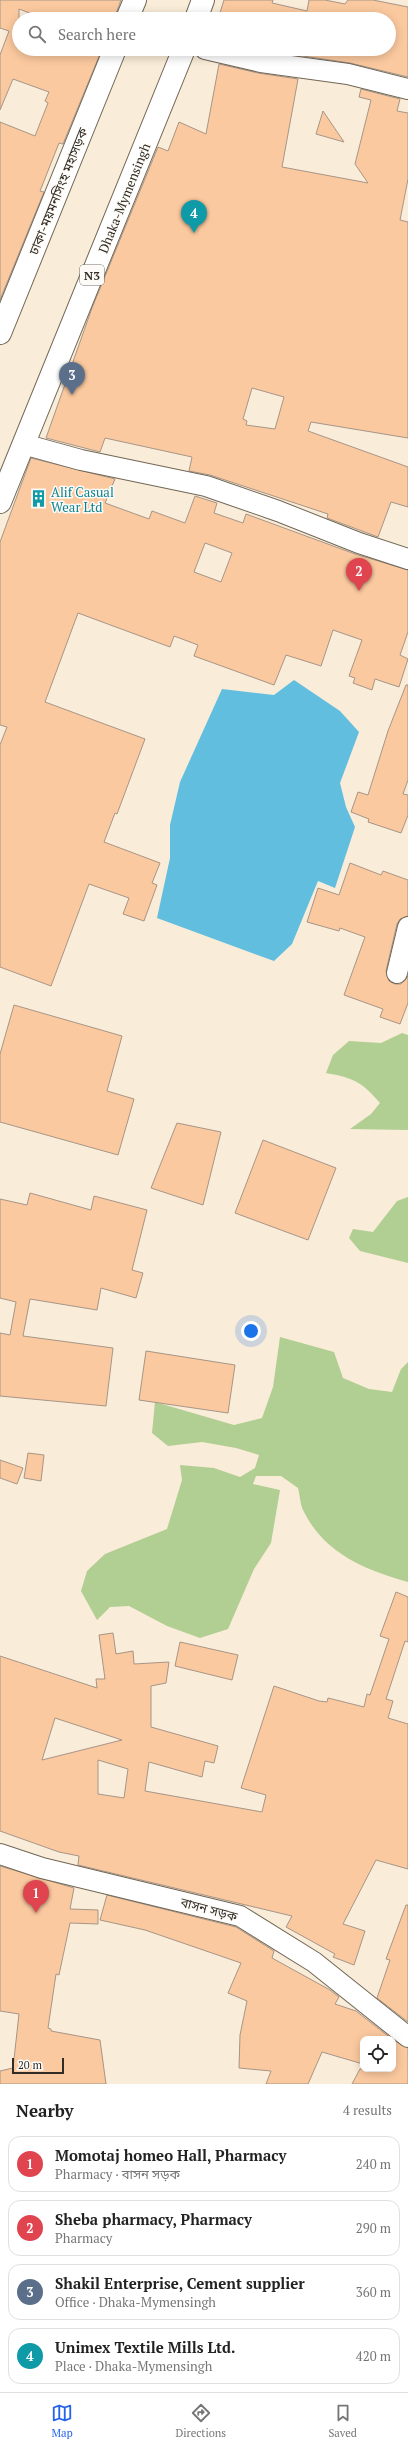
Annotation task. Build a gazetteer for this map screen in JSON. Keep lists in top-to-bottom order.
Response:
{
  "streets": {
    "highway": ["ঢাকা-ময়মনসিংহ মহাসড়ক", "Dhaka-Mymensingh", "N3"],
    "street": ["বাসন সড়ক"]
  },
  "places": {
    "building": ["Alif Casual Wear Ltd"]
  },
  "scale_bar": "20 m",
  "page": {
    "search": "Search here",
    "pins": [
      "4",
      "3",
      "2",
      "1"
    ],
    "scale": "20 m",
    "heading": ["Nearby", "4 results"],
    "list": [
      {
        "mark": "1",
        "name": "Momotaj homeo Hall, Pharmacy",
        "note": "Pharmacy · বাসন সড়ক",
        "value": "240 m"
      },
      {
        "mark": "2",
        "name": "Sheba pharmacy, Pharmacy",
        "note": "Pharmacy",
        "value": "290 m"
      },
      {
        "mark": "3",
        "name": "Shakil Enterprise, Cement supplier",
        "note": "Office · Dhaka-Mymensingh",
        "value": "360 m"
      },
      {
        "mark": "4",
        "name": "Unimex Textile Mills Ltd.",
        "note": "Place · Dhaka-Mymensingh",
        "value": "420 m"
      }
    ],
    "nav": ["Map", "Directions", "Saved"]
  }
}
